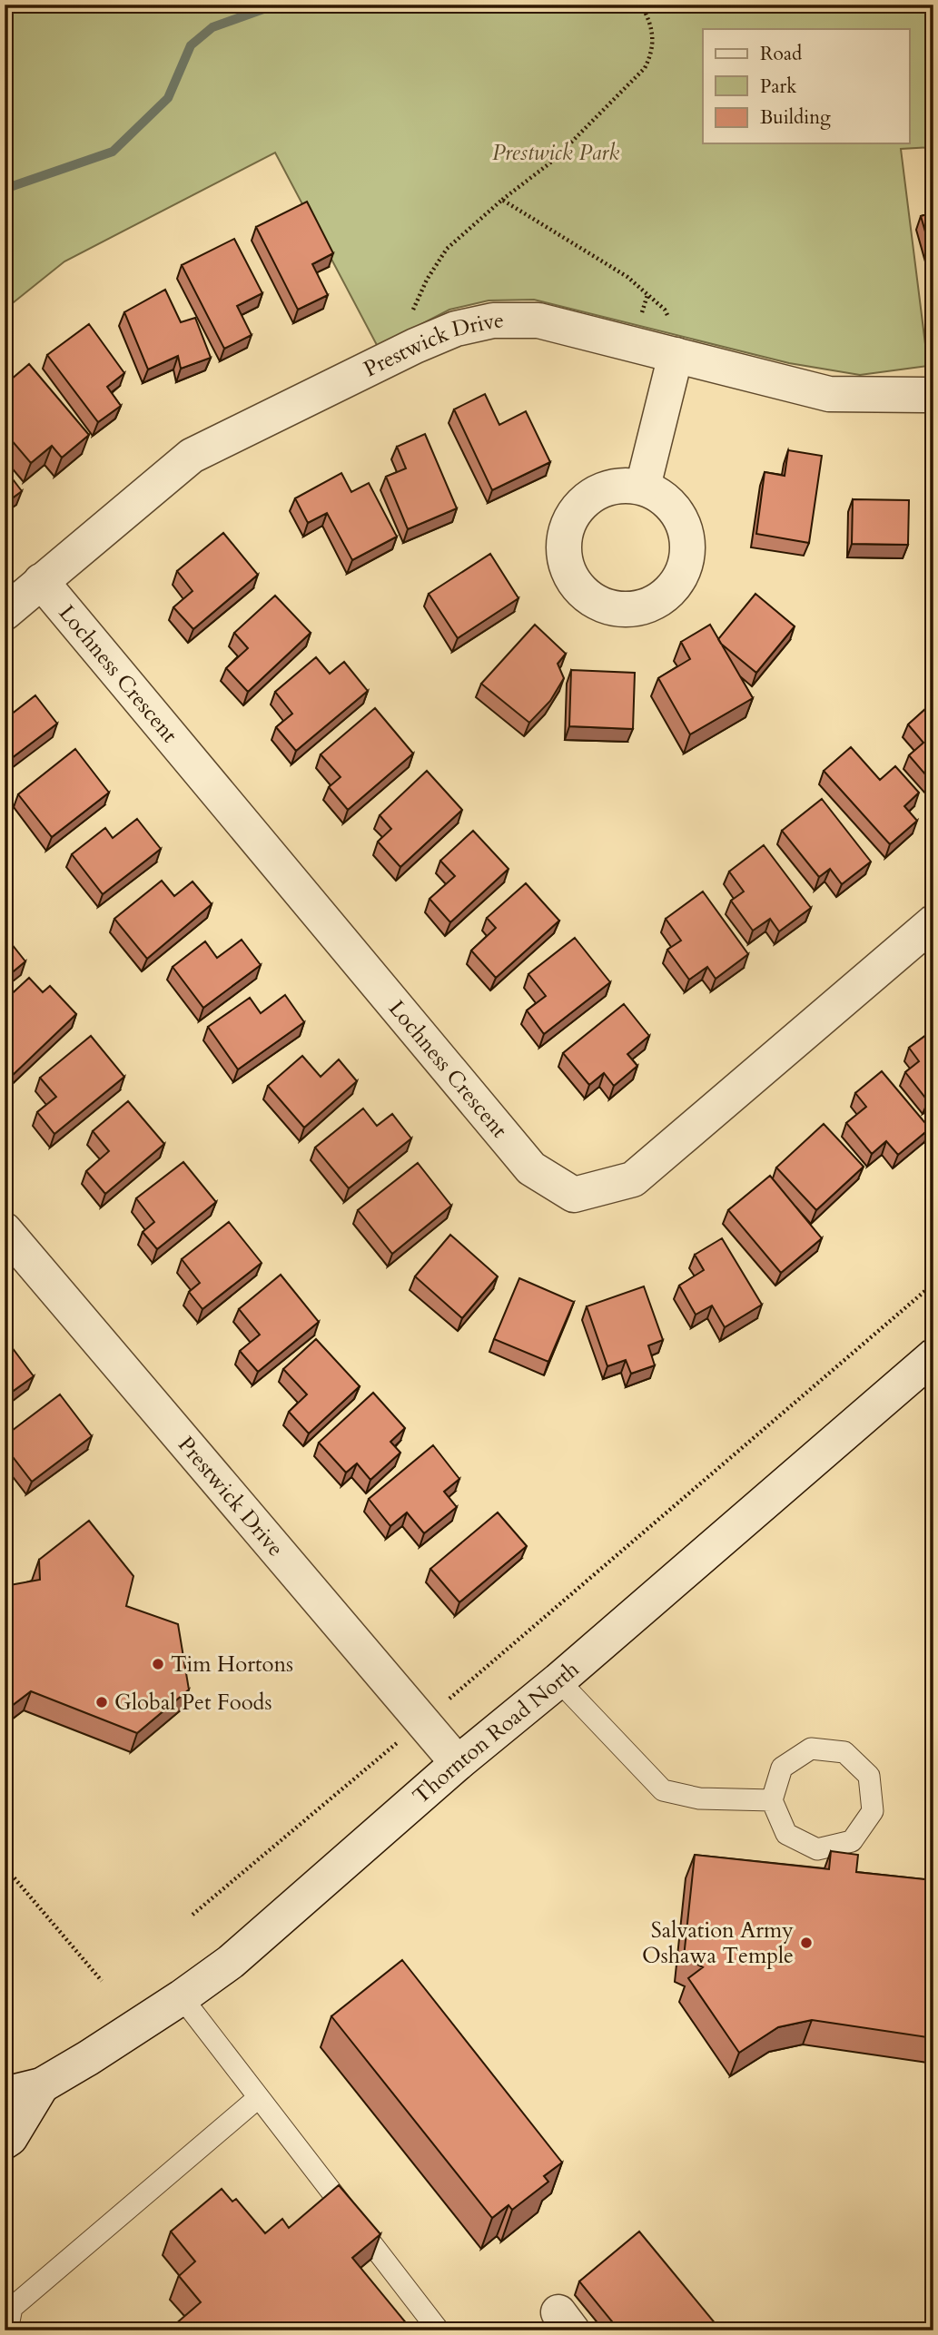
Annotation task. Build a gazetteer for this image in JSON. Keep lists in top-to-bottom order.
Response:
{
  "streets": {
    "street": ["Prestwick Drive", "Lochness Crescent", "Thornton Road North"]
  },
  "crossings": [
    ["Prestwick Drive", "Lochness Crescent"],
    ["Prestwick Drive", "Thornton Road North"]
  ],
  "parks": ["Prestwick Park"],
  "places": ["Tim Hortons", "Global Pet Foods", "Salvation Army Oshawa Temple"],
  "legend": ["Road", "Park", "Building"]
}
